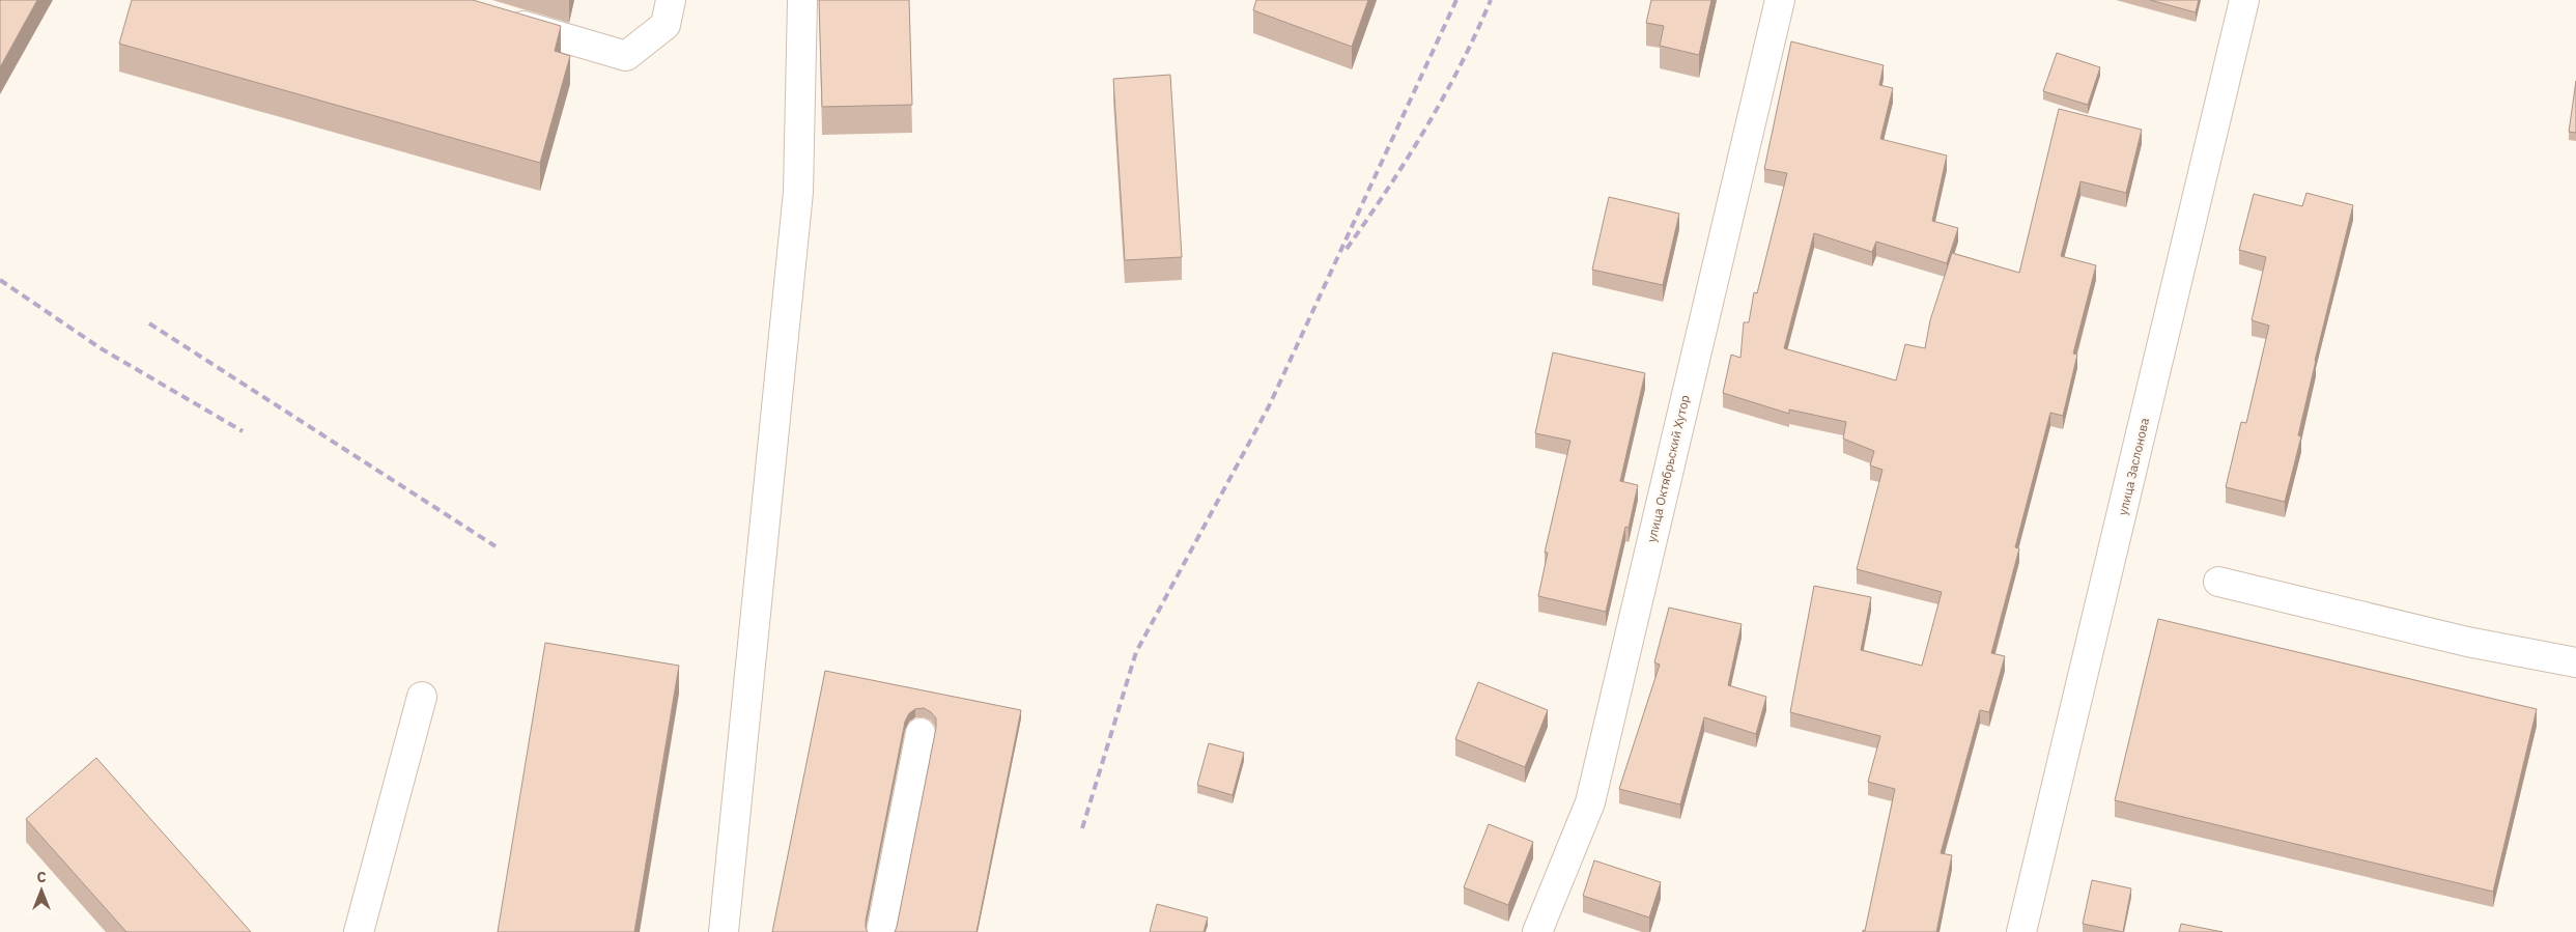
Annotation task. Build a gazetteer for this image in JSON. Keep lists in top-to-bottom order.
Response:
{
  "streets": {
    "street": ["улица Заслонова", "улица Октябрьский Хутор"]
  },
  "north": "top"
}
